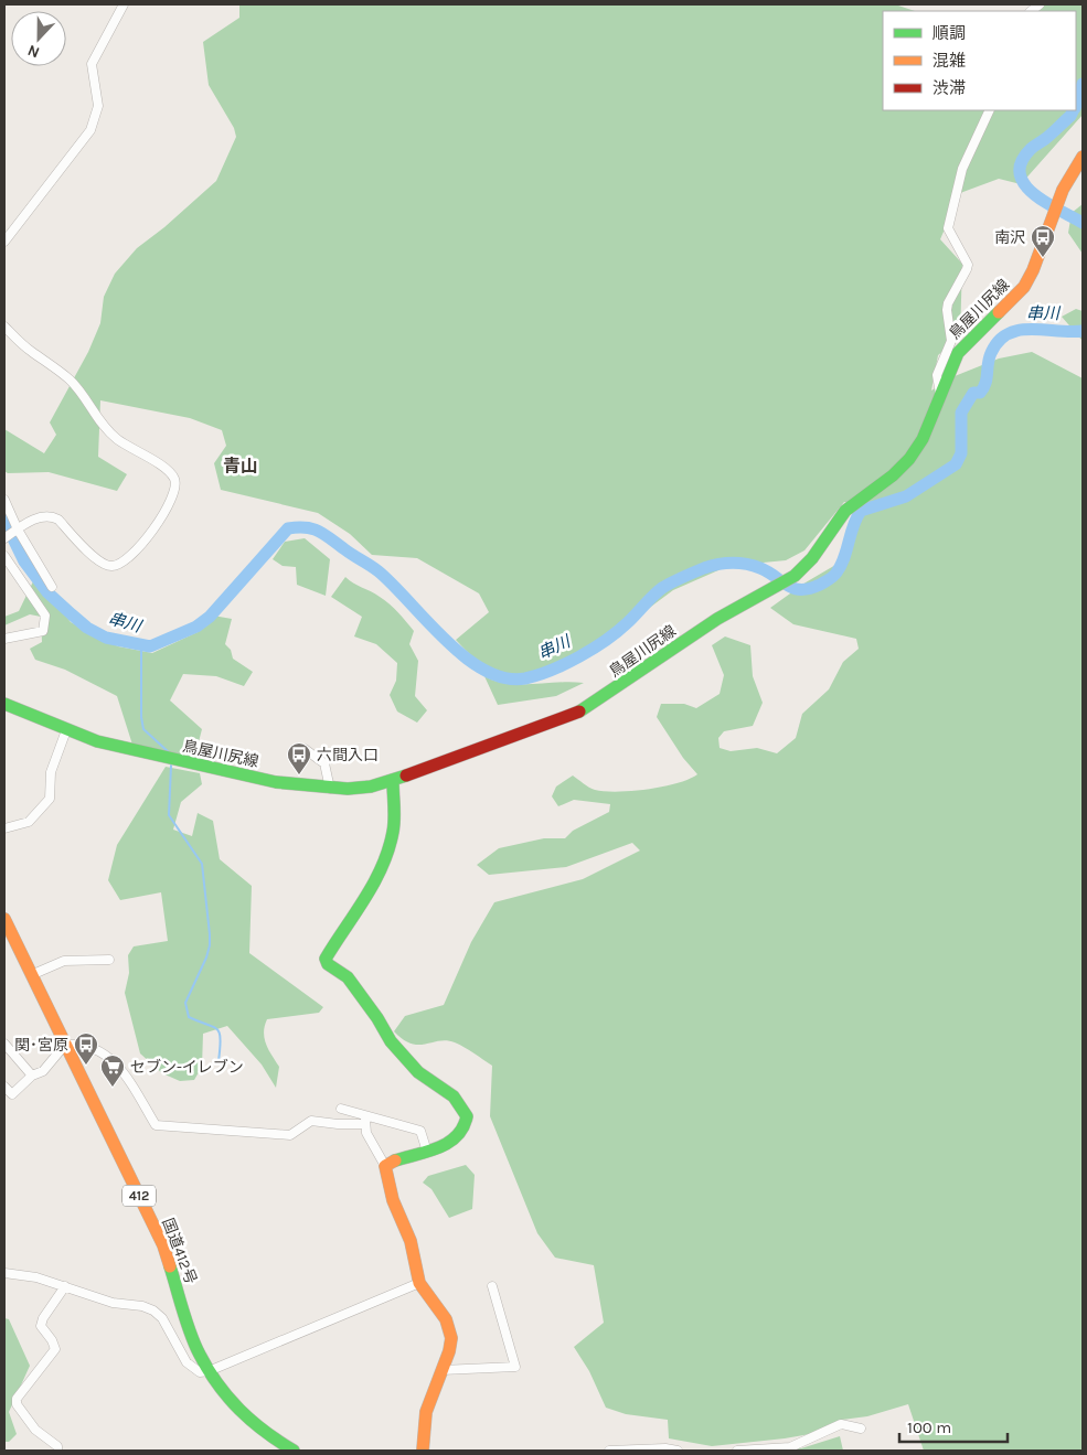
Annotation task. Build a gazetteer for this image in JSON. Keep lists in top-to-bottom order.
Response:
{
  "streets": {
    "main road": ["鳥屋川尻線", "412", "国道412号"]
  },
  "districts": ["青山"],
  "water": ["串川"],
  "places": {
    "bus stop": ["南沢", "六間入口", "関･宮原"],
    "supermarket": ["セブン-イレブン"]
  },
  "legend": ["順調", "混雑", "渋滞"],
  "scale_bar": "100 m",
  "north": "bottom"
}
